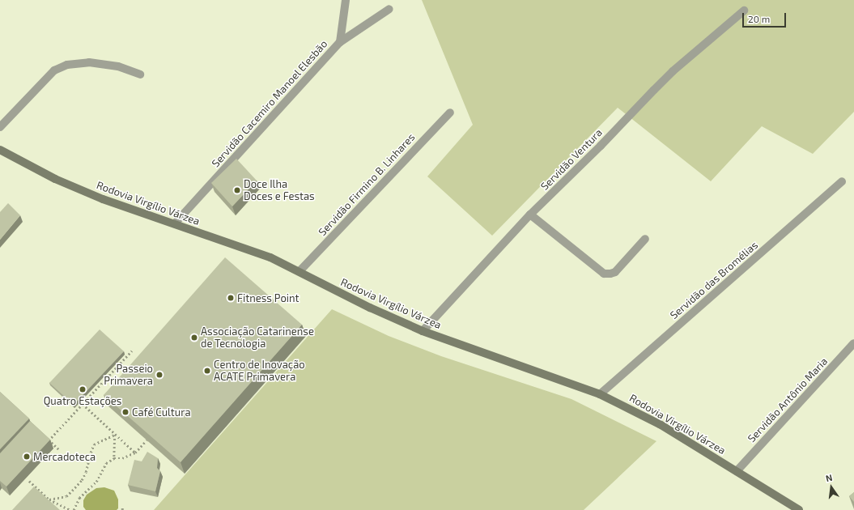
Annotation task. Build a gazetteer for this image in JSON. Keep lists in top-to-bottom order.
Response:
{
  "streets": {
    "main road": ["Rodovia Virgílio Várzea"],
    "street": [
      "Servidão Cacemiro Manoel Elesbão",
      "Servidão Ventura",
      "Servidão Firmino B. Linhares",
      "Servidão das Bromélias",
      "Servidão Antônio Maria"
    ]
  },
  "crossings": [
    ["Servidão Cacemiro Manoel Elesbão", "Rodovia Virgílio Várzea"],
    ["Servidão Ventura", "Rodovia Virgílio Várzea"],
    ["Servidão Firmino B. Linhares", "Rodovia Virgílio Várzea"],
    ["Rodovia Virgílio Várzea", "Servidão das Bromélias"],
    ["Rodovia Virgílio Várzea", "Servidão Antônio Maria"]
  ],
  "places": [
    "Doce Ilha Doces e Festas",
    "Fitness Point",
    "Associação Catarinense de Tecnologia",
    "Centro de Inovação ACATE Primavera",
    "Passeio Primavera",
    "Quatro Estações",
    "Café Cultura",
    "Mercadoteca"
  ],
  "scale_bar": "20 m",
  "north": "top"
}
